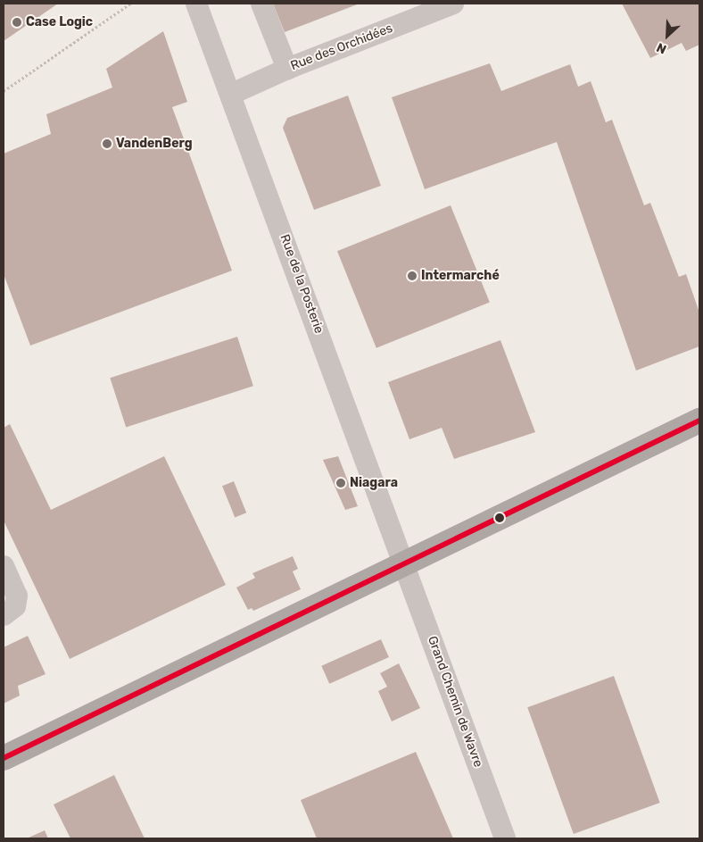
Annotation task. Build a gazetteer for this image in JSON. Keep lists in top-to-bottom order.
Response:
{
  "streets": {
    "street": ["Rue des Orchidées", "Rue de la Posterie", "Grand Chemin de Wavre"]
  },
  "crossings": [
    ["Rue des Orchidées", "Rue de la Posterie"],
    ["Rue de la Posterie", "Grand Chemin de Wavre"]
  ],
  "places": [
    "Case Logic",
    "VandenBerg",
    "Intermarché",
    "Niagara"
  ],
  "north": "bottom left"
}
